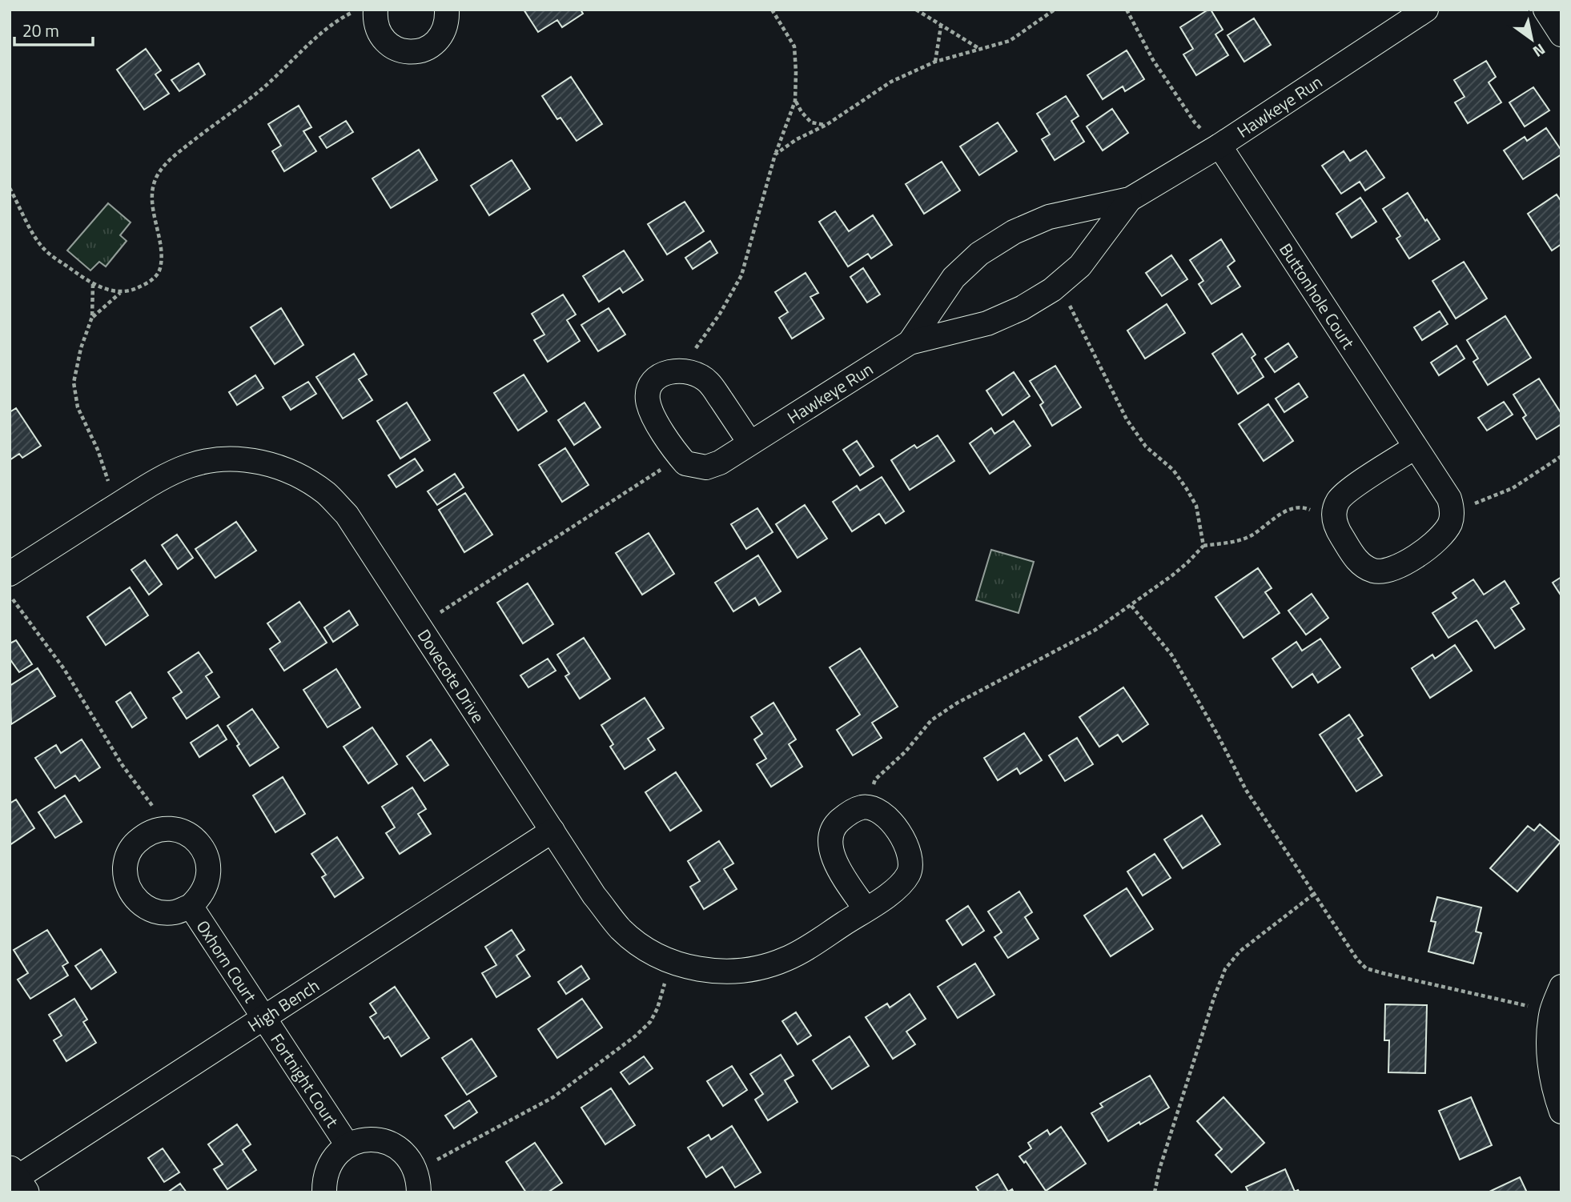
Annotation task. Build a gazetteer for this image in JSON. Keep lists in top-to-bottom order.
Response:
{
  "streets": {
    "street": [
      "Hawkeye Run",
      "Buttonhole Court",
      "Dovecote Drive",
      "Oxhorn Court",
      "High Bench",
      "Fortnight Court"
    ]
  },
  "crossings": [
    ["Hawkeye Run", "Buttonhole Court"],
    ["Dovecote Drive", "High Bench"],
    ["Oxhorn Court", "High Bench"],
    ["Oxhorn Court", "Fortnight Court"],
    ["High Bench", "Fortnight Court"]
  ],
  "scale_bar": "20 m",
  "north": "bottom right"
}
